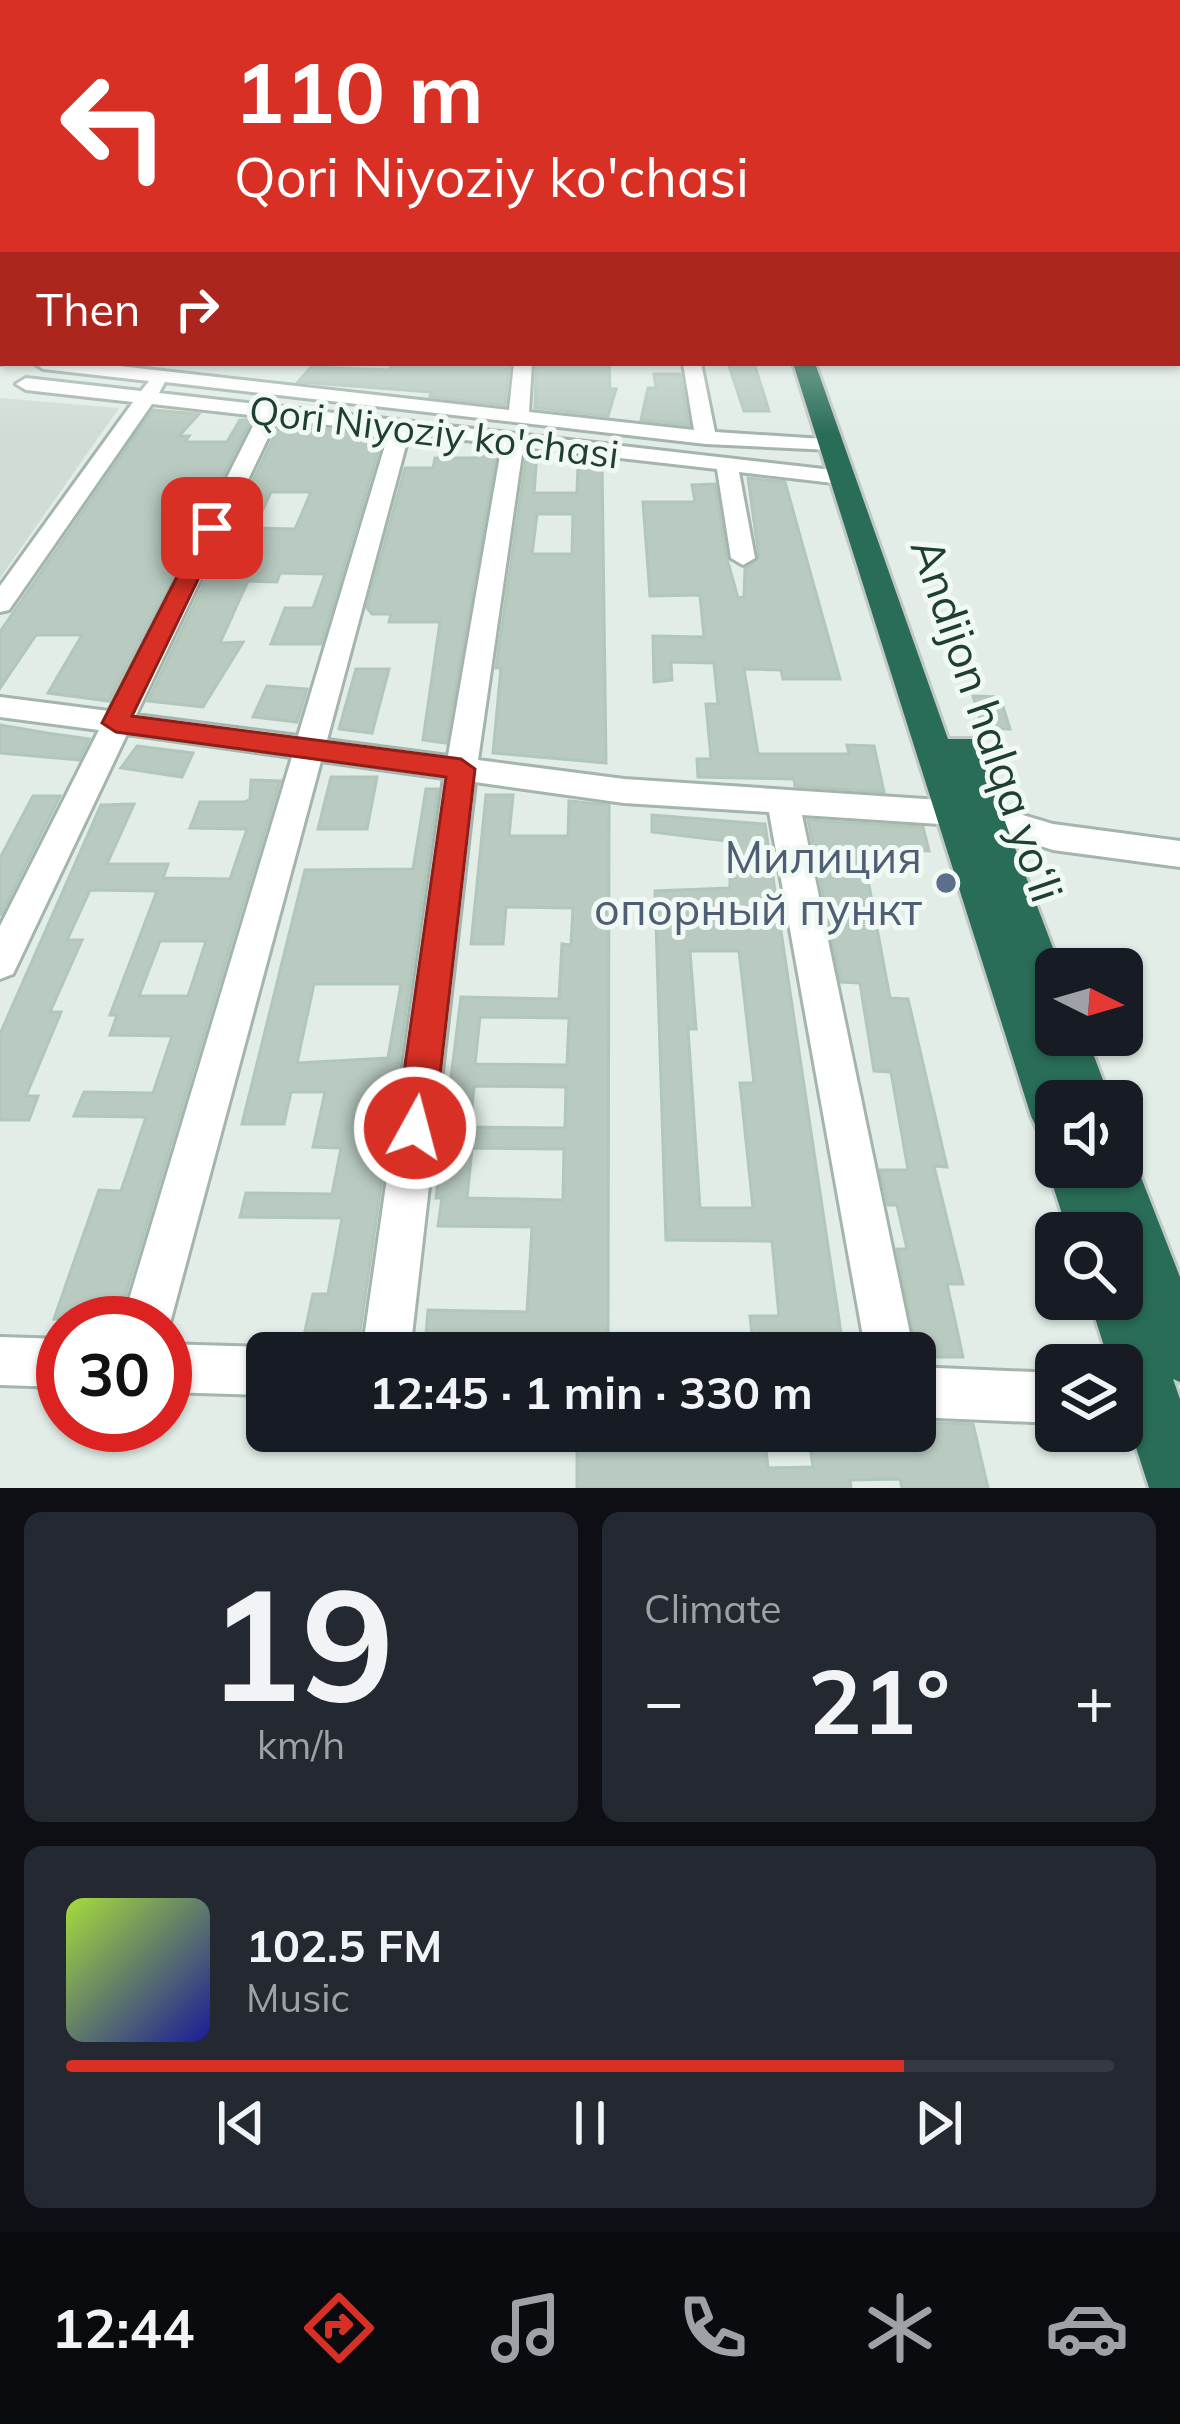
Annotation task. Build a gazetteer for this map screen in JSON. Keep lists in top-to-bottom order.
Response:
{
  "streets": {
    "highway": ["Andijon halqa yo‘li"],
    "street": ["Qori Niyoziy ko'chasi"]
  },
  "crossings": [
    ["Qori Niyoziy ko'chasi", "Andijon halqa yo‘li"]
  ],
  "places": ["Милиция опорный пункт"],
  "north": "right",
  "page": {
    "turn": ["110 m", "Qori Niyoziy ko'chasi"],
    "then": "Then",
    "limit": "30",
    "trip": "12:45 · 1 min · 330 m",
    "tile": [
      ["19", "km/h"],
      "Climate"
    ],
    "heat": ["−", "21°", "+"],
    "song": ["102.5 FM", "Music"],
    "tabs": "12:44"
  }
}
